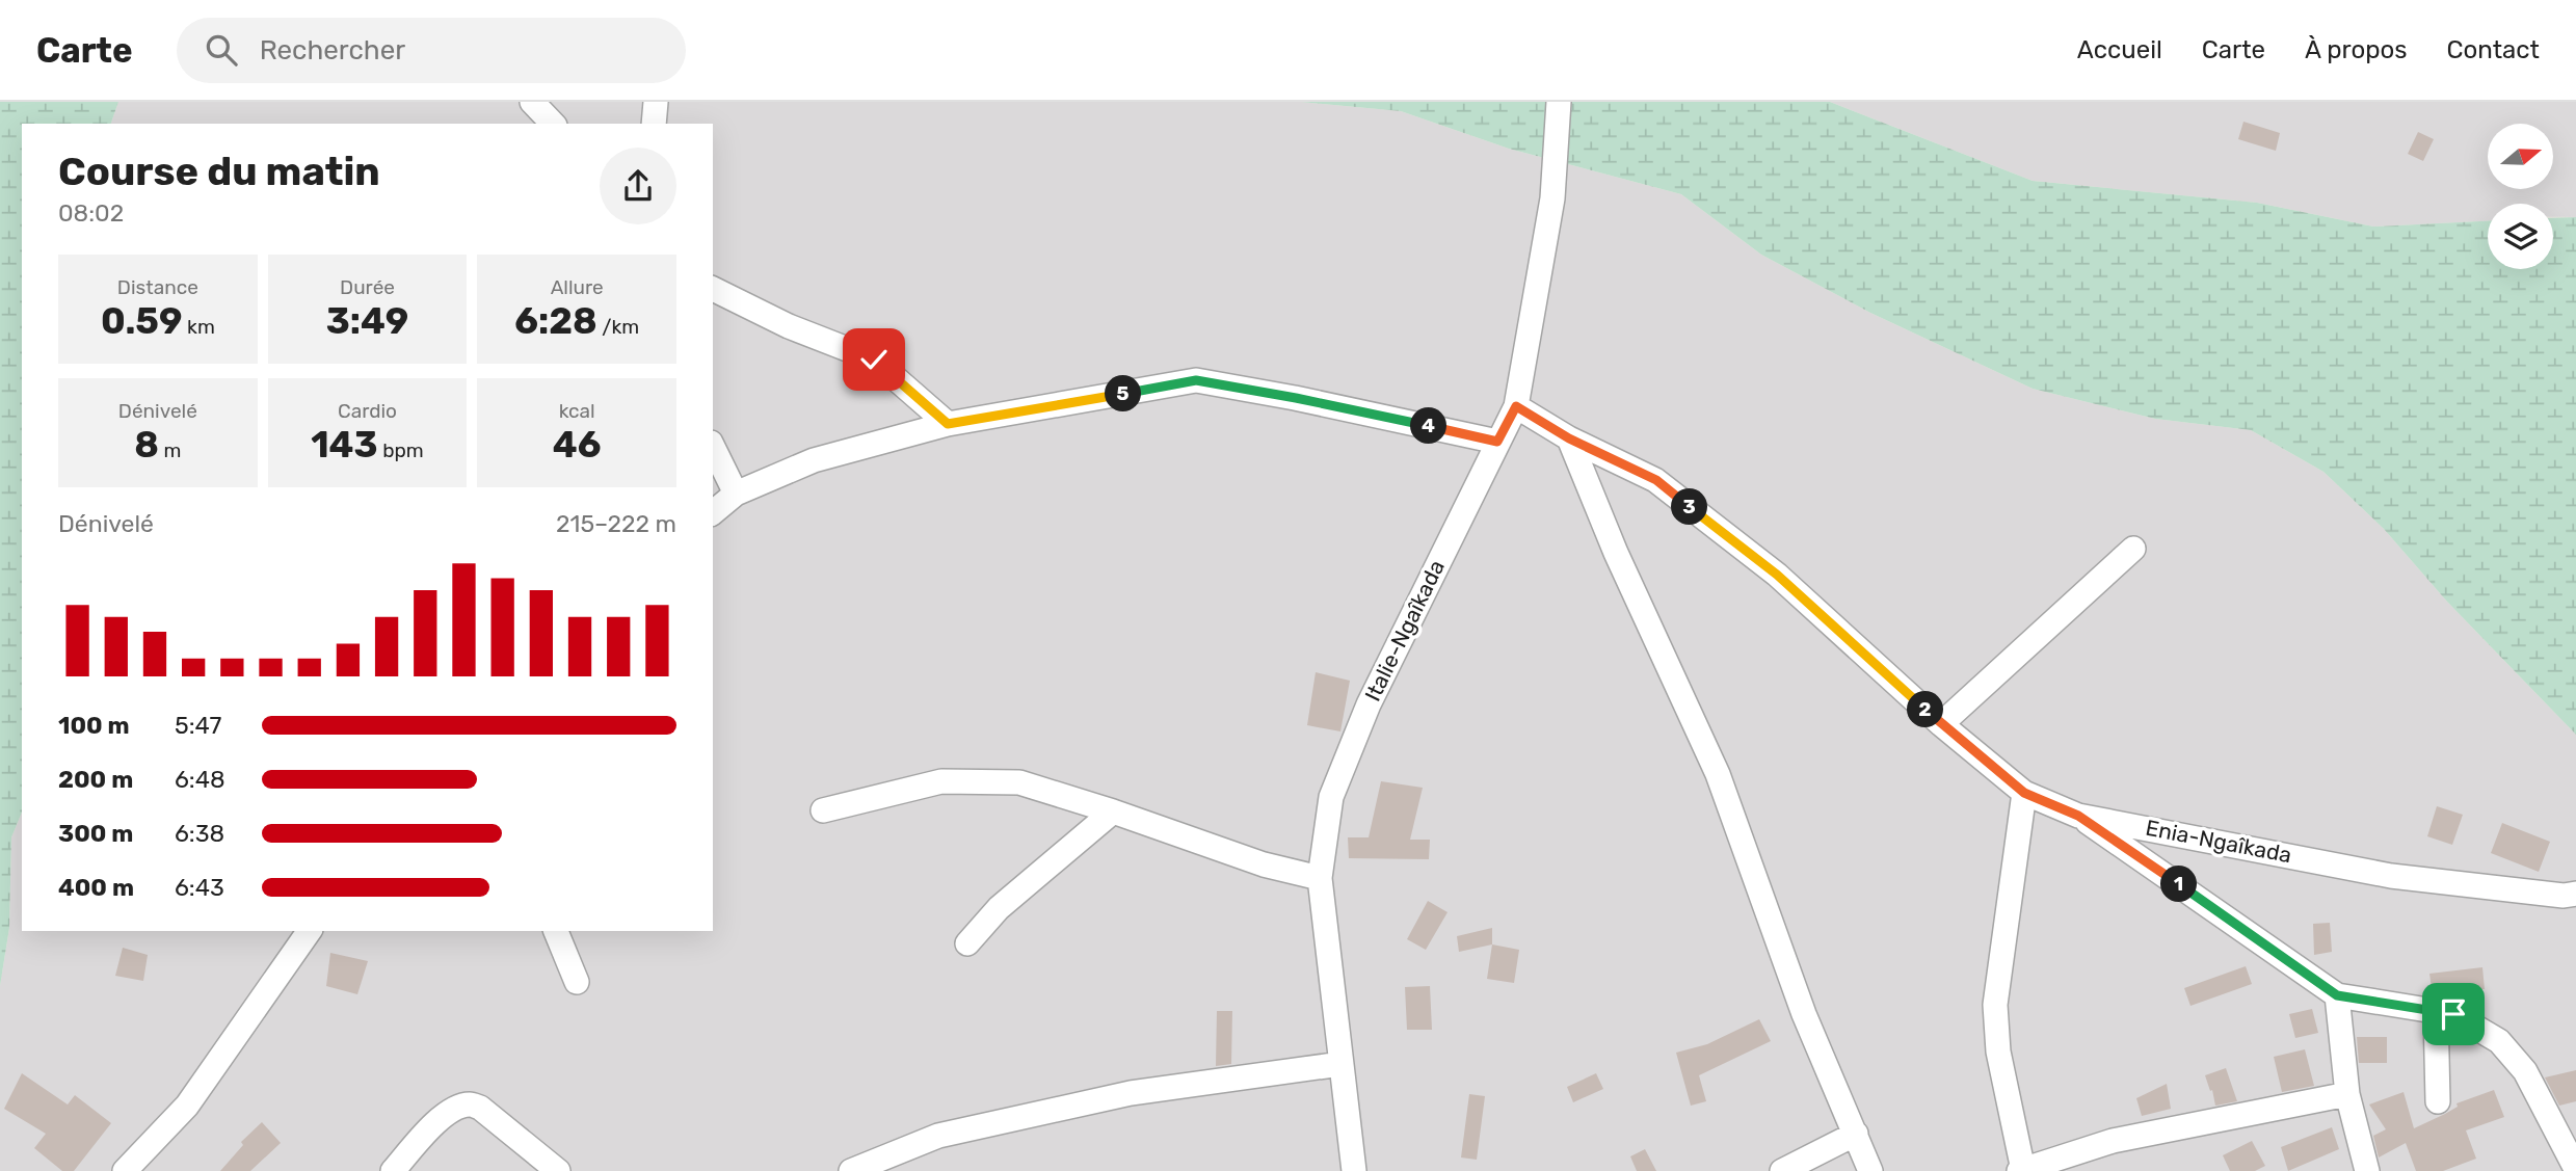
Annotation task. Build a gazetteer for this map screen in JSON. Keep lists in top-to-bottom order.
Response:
{
  "streets": {
    "street": ["Italie-Ngaîkada", "Enia-Ngaîkada"]
  },
  "crossings": [
    ["Italie-Ngaîkada", "Enia-Ngaîkada"]
  ],
  "north": "right",
  "page": {
    "header": "Carte",
    "search": "Rechercher",
    "nav": [
      "Accueil",
      "Carte",
      "À propos",
      "Contact"
    ],
    "heading": ["Course du matin", "08:02"],
    "stats": [
      ["Distance", "0.59 km"],
      ["Durée", "3:49"],
      ["Allure", "6:28 /km"],
      ["Dénivelé", "8 m"],
      ["Cardio", "143 bpm"],
      ["kcal", "46"]
    ],
    "pins": [
      "5",
      "4",
      "3",
      "2",
      "1"
    ],
    "chart": ["Dénivelé", "215–222 m"],
    "list": [
      {
        "name": "100 m",
        "note": "5:47"
      },
      {
        "name": "200 m",
        "note": "6:48"
      },
      {
        "name": "300 m",
        "note": "6:38"
      },
      {
        "name": "400 m",
        "note": "6:43"
      }
    ]
  }
}
